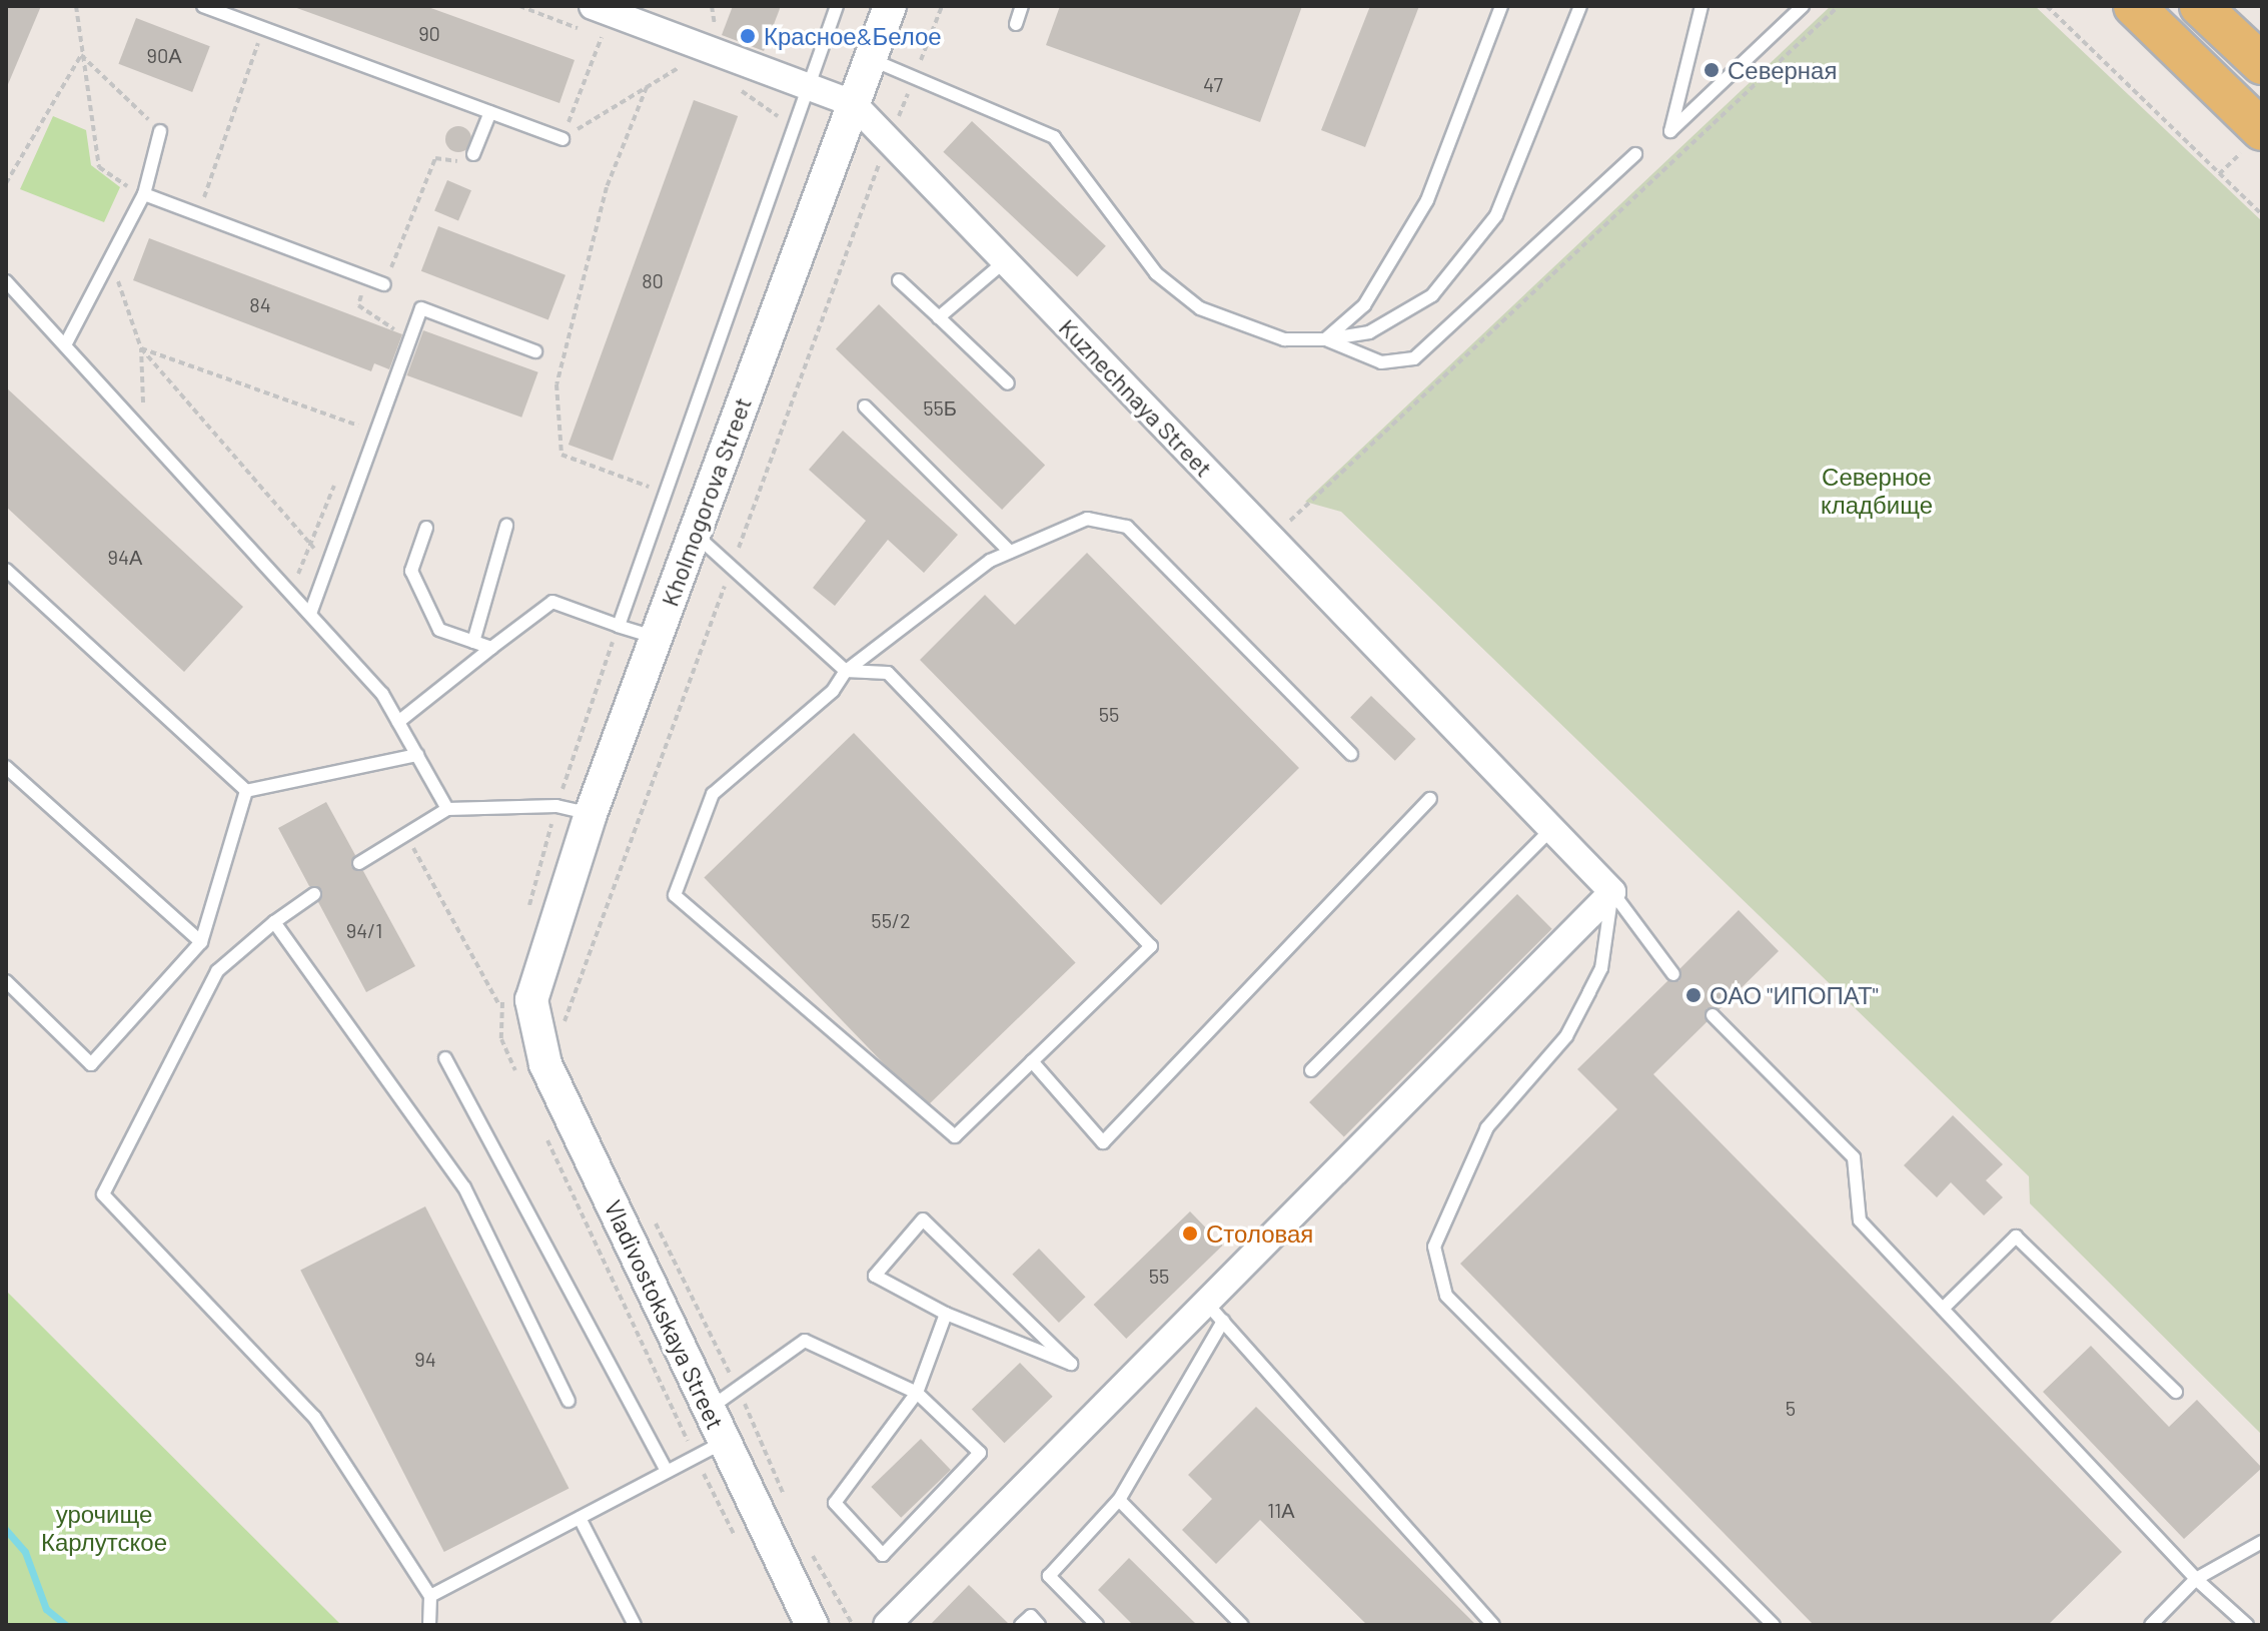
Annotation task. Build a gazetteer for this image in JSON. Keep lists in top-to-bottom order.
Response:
{
  "streets": {
    "street": ["Kuznechnaya Street", "Kholmogorova Street", "Vladivostokskaya Street"]
  },
  "crossings": [
    ["Kuznechnaya Street", "Kholmogorova Street"],
    ["Kholmogorova Street", "Vladivostokskaya Street"]
  ],
  "parks": ["Северное кладбище", "урочище Карлутское"],
  "places": [
    "Красное&Белое",
    "Северная",
    "ОАО \"ИПОПАТ\"",
    "Столовая"
  ],
  "house_numbers": [
    "90",
    "90А",
    "47",
    "80",
    "84",
    "55Б",
    "94А",
    "55",
    "55/2",
    "94/1",
    "55",
    "94",
    "5",
    "11А"
  ]
}
